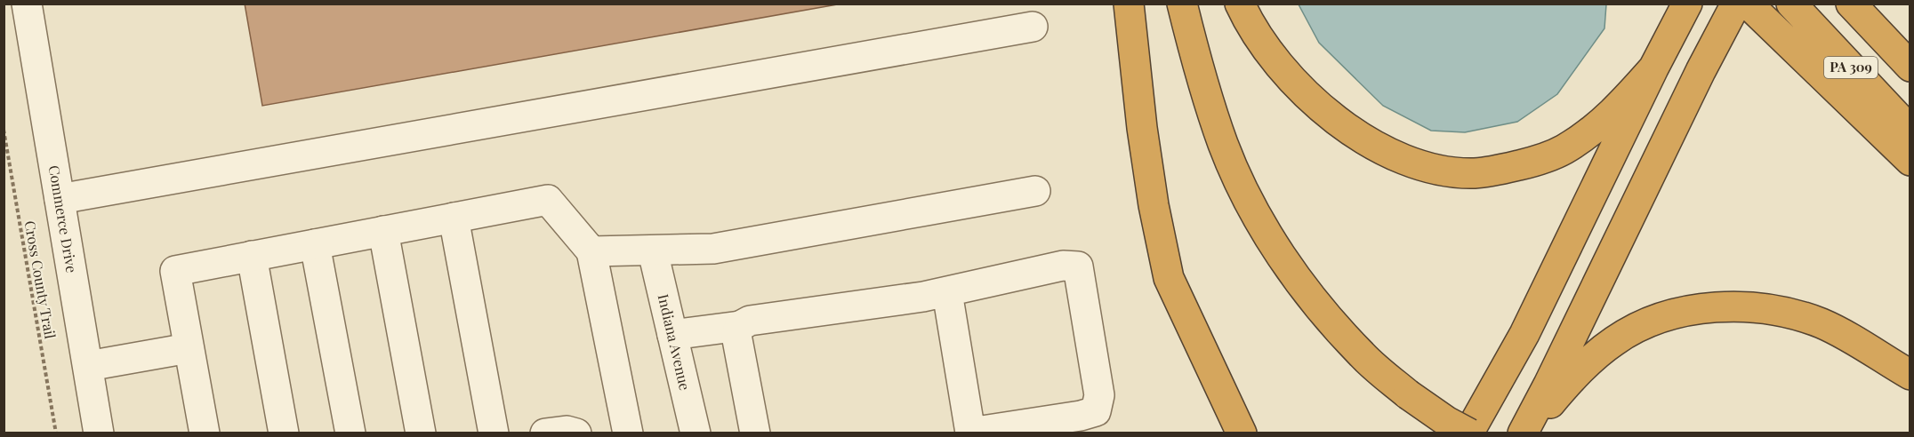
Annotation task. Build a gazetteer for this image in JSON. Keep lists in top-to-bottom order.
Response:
{
  "streets": {
    "highway": ["PA 309"],
    "street": ["Commerce Drive", "Indiana Avenue"],
    "path": ["Cross County Trail"]
  }
}
